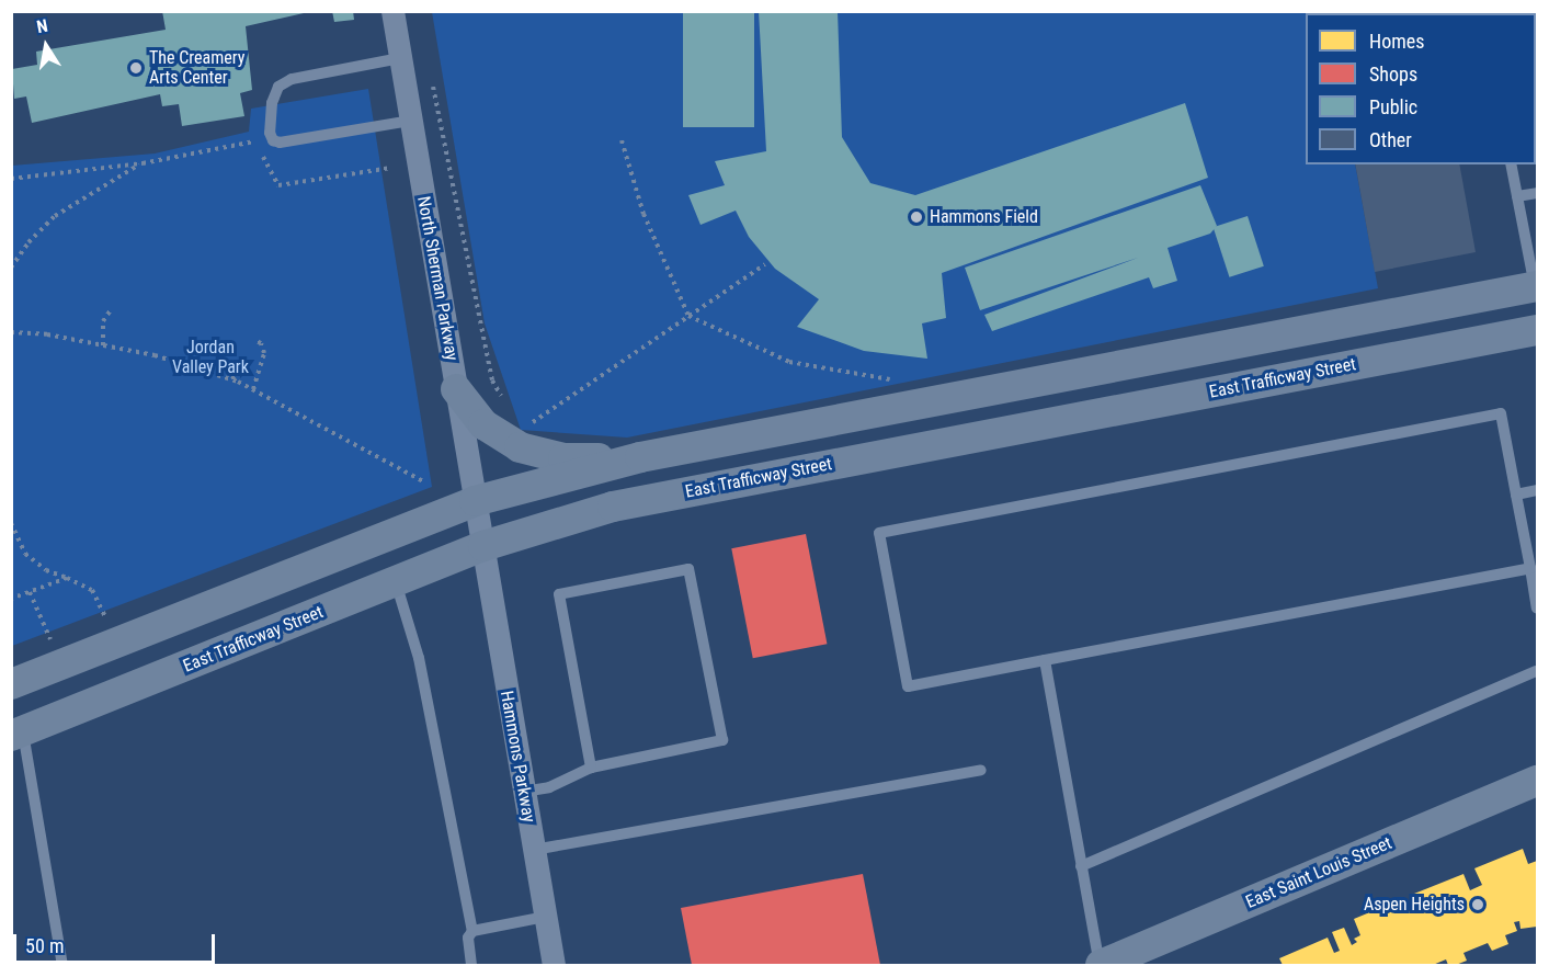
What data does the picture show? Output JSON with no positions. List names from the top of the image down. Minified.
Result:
{"streets":{"main road":["East Trafficway Street","East Saint Louis Street"],"street":["North Sherman Parkway","Hammons Parkway"]},"crossings":[["North Sherman Parkway","East Trafficway Street"],["North Sherman Parkway","Hammons Parkway"],["East Trafficway Street","Hammons Parkway"]],"parks":["Jordan Valley Park"],"places":["The Creamery Arts Center","Hammons Field","Aspen Heights"],"legend":["Homes","Shops","Public","Other"],"scale_bar":"50 m","north":"top"}
